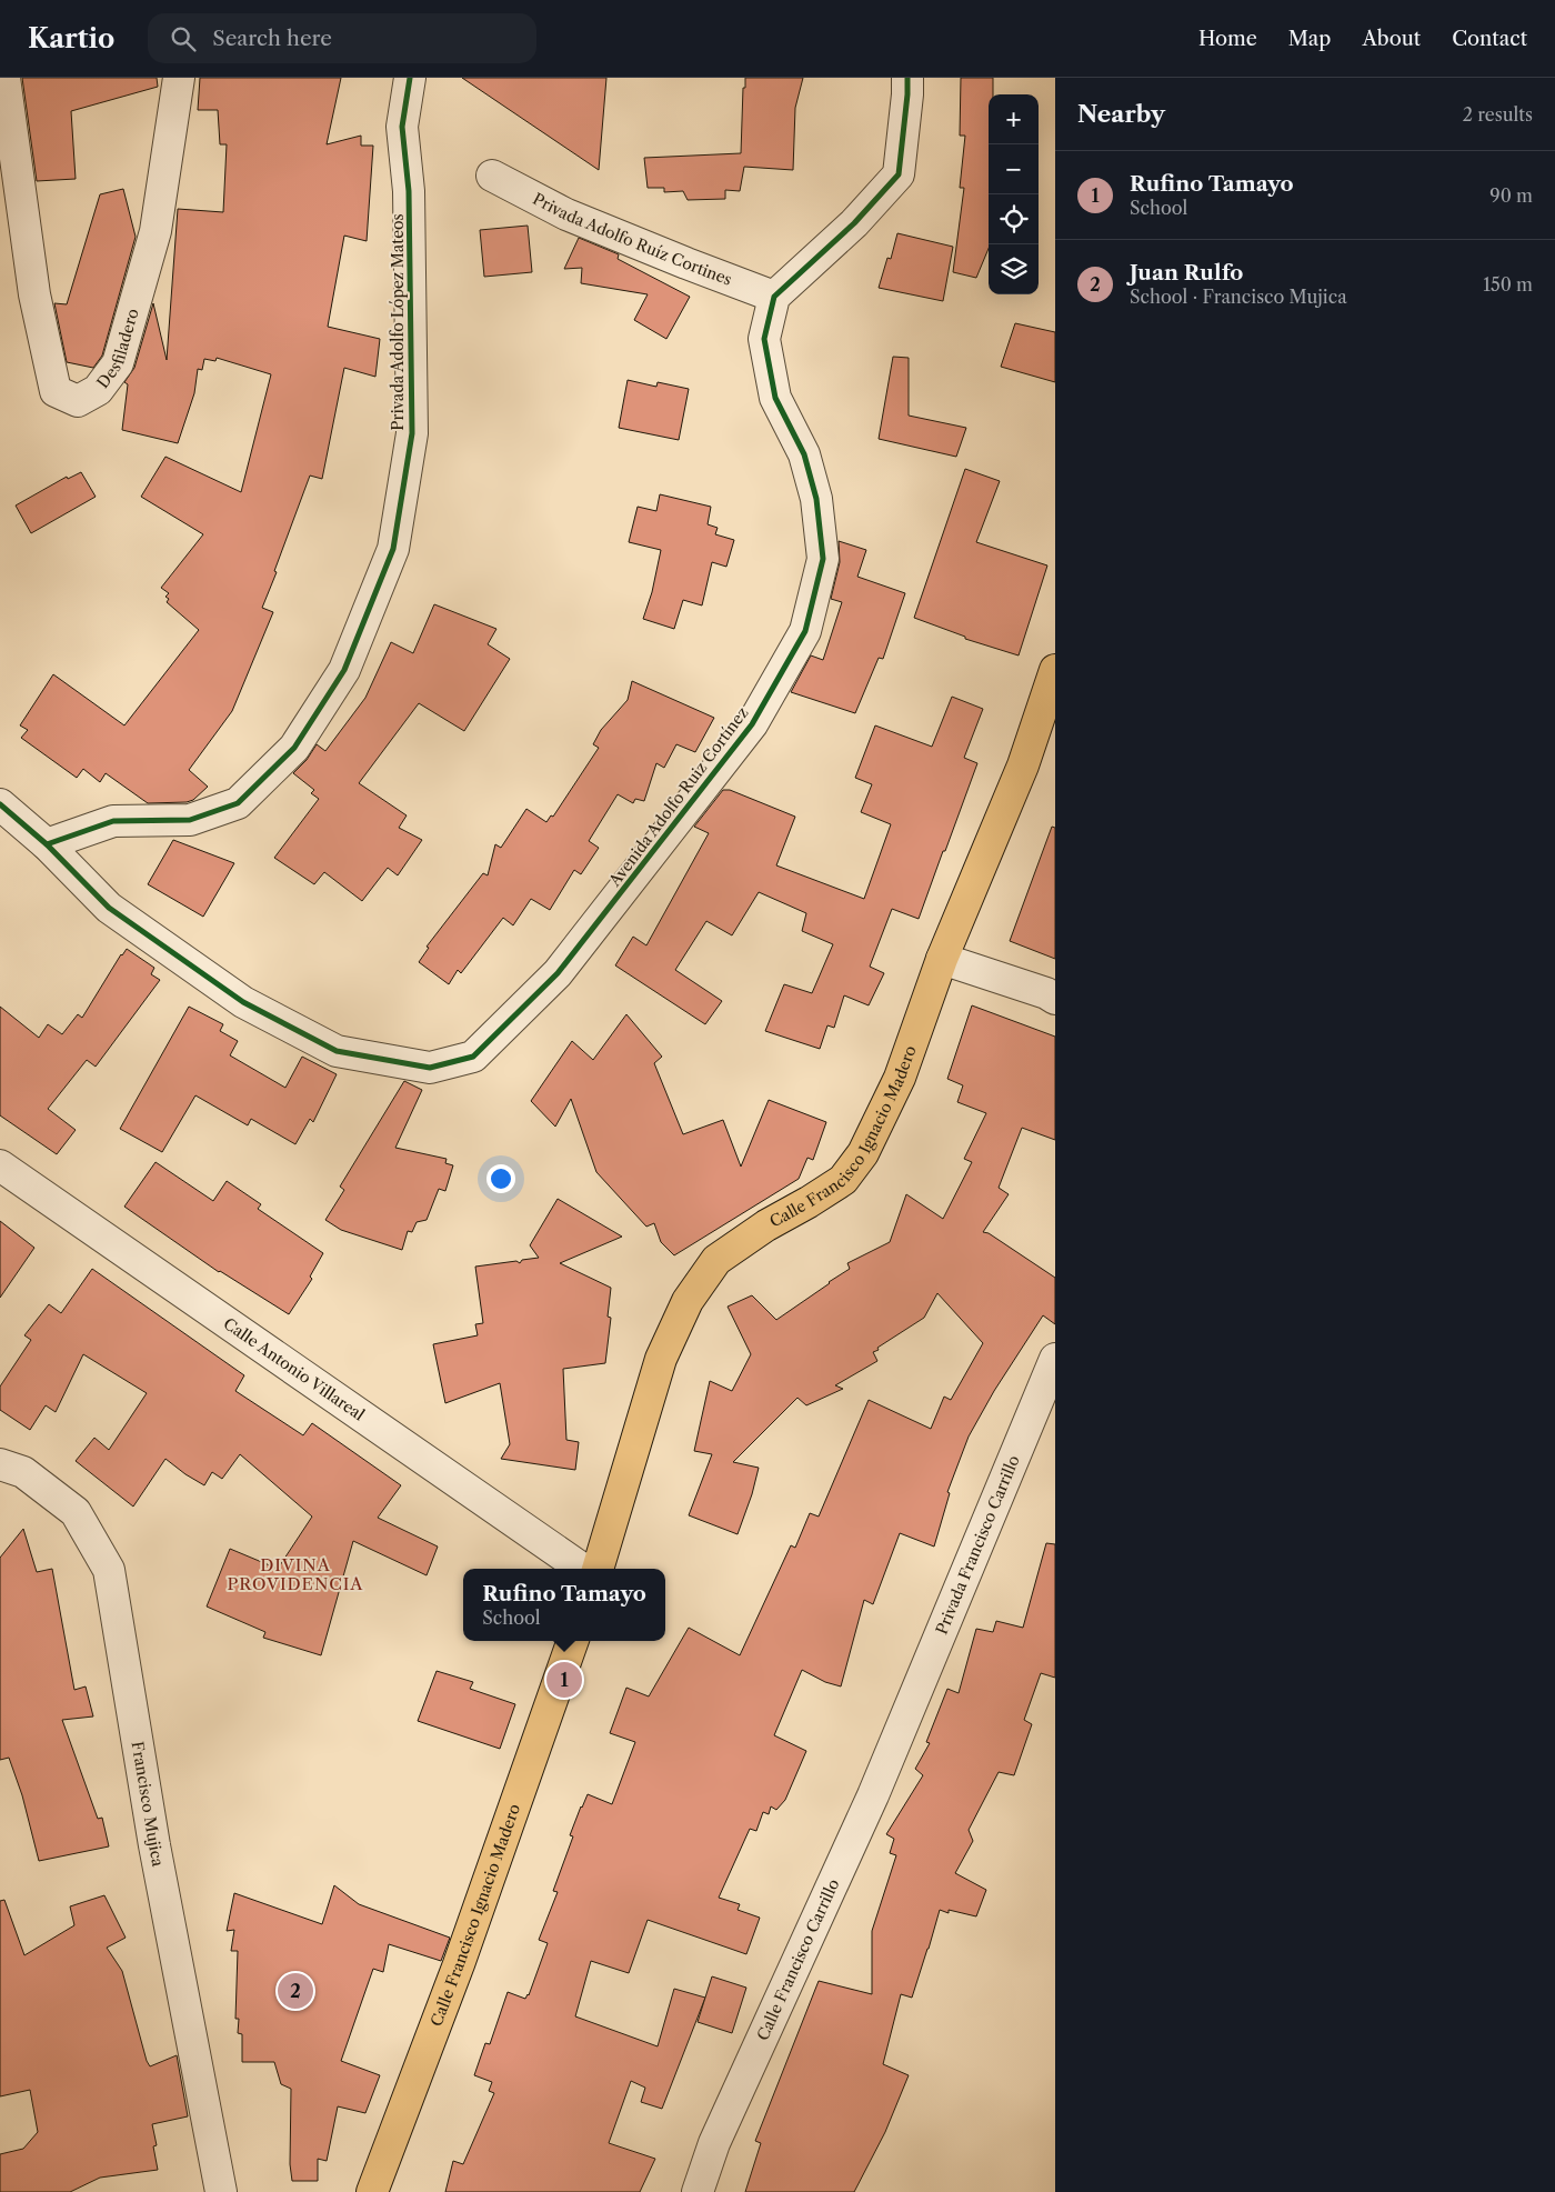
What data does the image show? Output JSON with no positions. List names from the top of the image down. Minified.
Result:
{"streets":{"main road":["Calle Francisco Ignacio Madero"],"street":["Privada Adolfo Ruíz Cortines","Privada Adolfo López Mateos","Desfiladero","Avenida Adolfo Ruiz Cortínez","Calle Antonio Villareal","Privada Francisco Carrillo","Francisco Mujica","Calle Francisco Carrillo"]},"crossings":[["Privada Adolfo Ruíz Cortines","Avenida Adolfo Ruiz Cortínez"],["Privada Adolfo López Mateos","Avenida Adolfo Ruiz Cortínez"],["Privada Francisco Carrillo","Calle Francisco Carrillo"]],"districts":["DIVINA PROVIDENCIA"],"page":{"header":"Kartio","search":"Search here","nav":["Home","Map","About","Contact"],"heading":["Nearby","2 results"],"map_buttons":["+","−"],"list":[{"mark":"1","name":"Rufino Tamayo","note":"School","value":"90 m"},{"mark":"2","name":"Juan Rulfo","note":"School · Francisco Mujica","value":"150 m"}],"popup":["Rufino Tamayo","School"],"pins":["1","2"]}}
